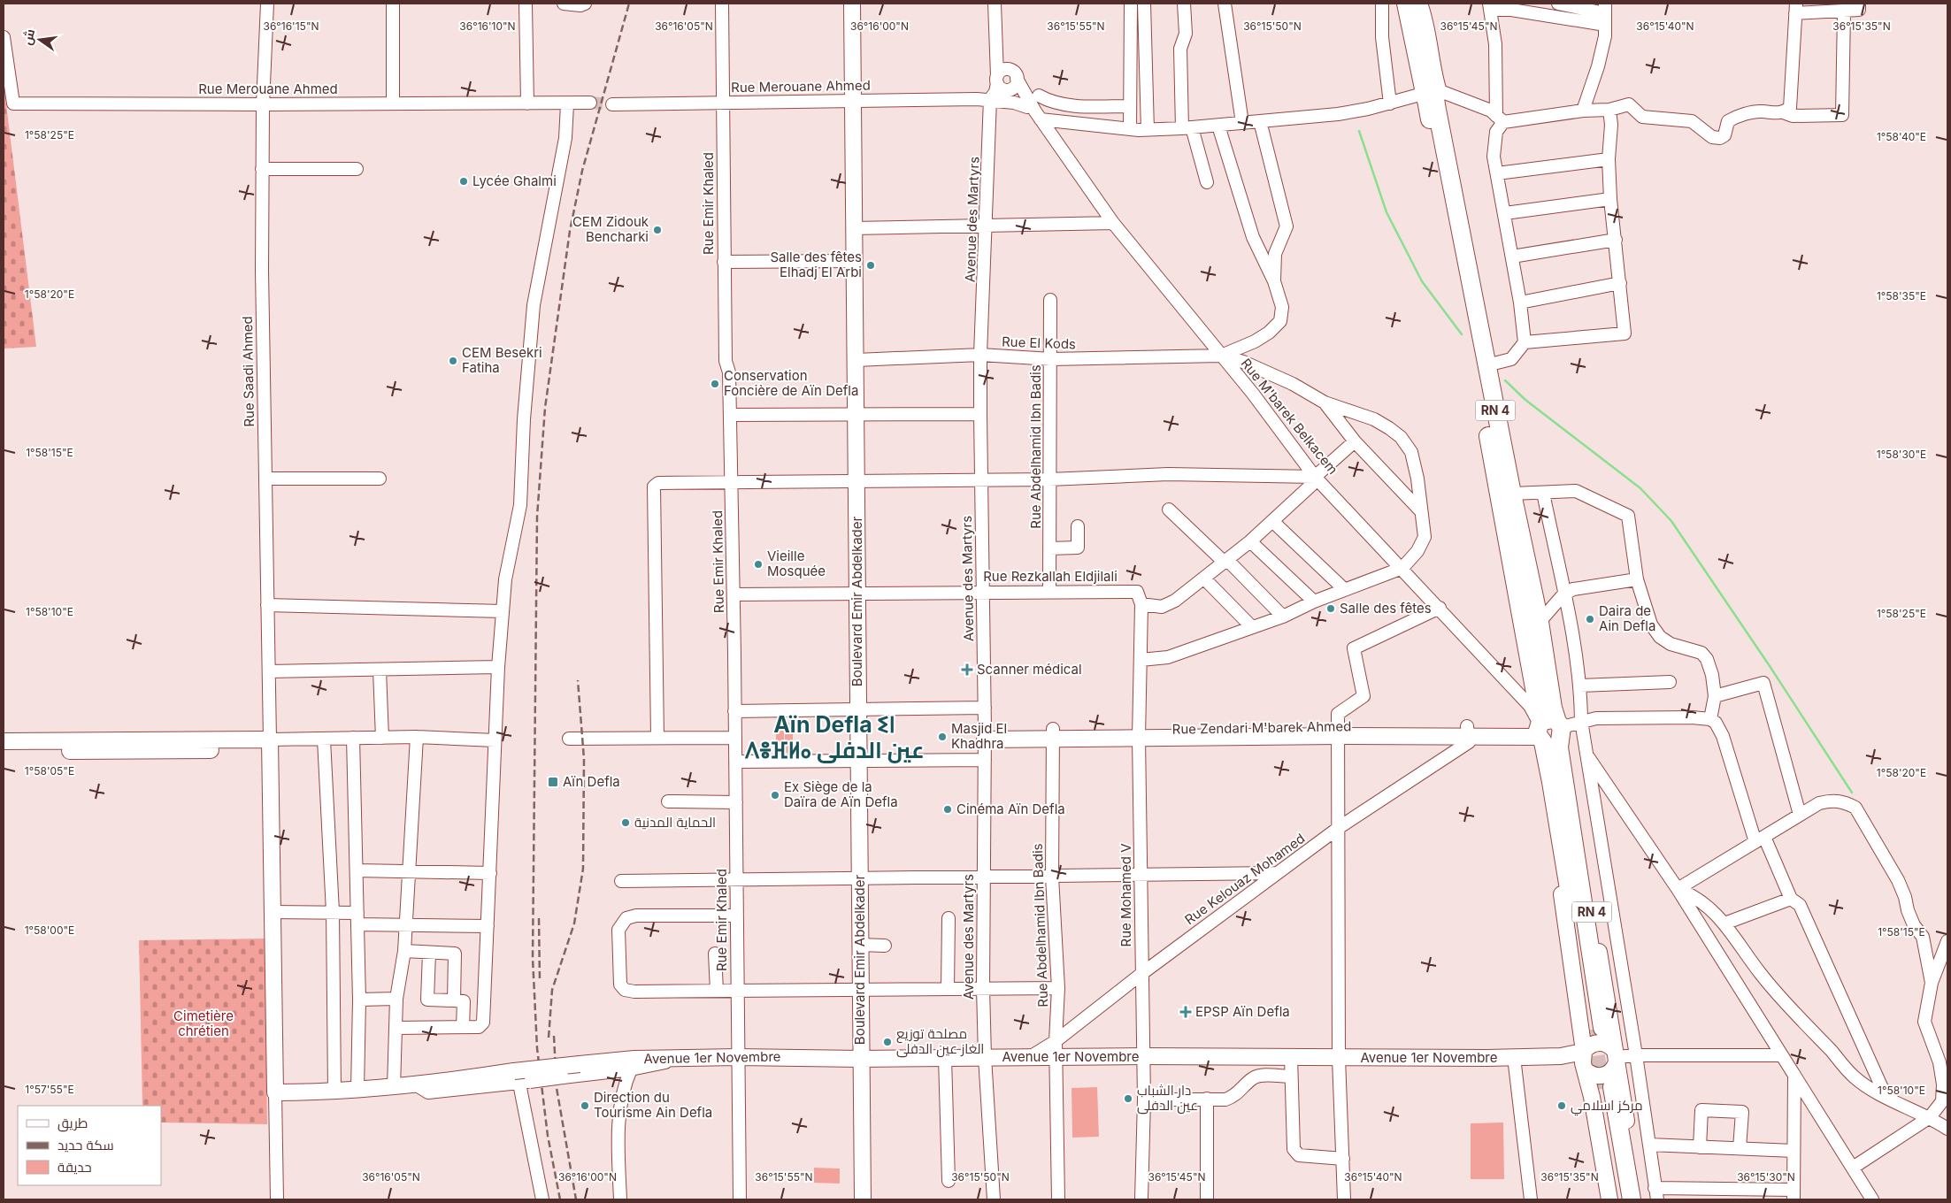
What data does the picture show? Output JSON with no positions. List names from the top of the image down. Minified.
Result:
{"streets":{"highway":["RN 4"],"main road":["Boulevard Emir Abdelkader","Avenue 1er Novembre"],"street":["Rue Merouane Ahmed","Rue Emir Khaled","Avenue des Martyrs","Rue El Kods","Rue Saadi Ahmed","Rue M'barek Belkacem","Rue Abdelhamid Ibn Badis","Rue Rezkallah Eldjilali","Rue Kelouaz Mohamed","Rue Mohamed V"]},"crossings":[["Rue Merouane Ahmed","Rue Emir Khaled"],["Rue Merouane Ahmed","Avenue des Martyrs"],["Rue Merouane Ahmed","Rue Saadi Ahmed"],["Rue Merouane Ahmed","Boulevard Emir Abdelkader"],["Rue Emir Khaled","Rue Rezkallah Eldjilali"],["Rue Emir Khaled","Avenue 1er Novembre"],["Avenue des Martyrs","Rue El Kods"],["Avenue des Martyrs","Rue Rezkallah Eldjilali"],["Avenue des Martyrs","Avenue 1er Novembre"],["Rue El Kods","Rue M'barek Belkacem"],["Rue El Kods","Rue Abdelhamid Ibn Badis"],["Rue El Kods","Boulevard Emir Abdelkader"],["RN 4","Rue M'barek Belkacem"],["RN 4","Avenue 1er Novembre"],["Rue Abdelhamid Ibn Badis","Rue Rezkallah Eldjilali"],["Rue Abdelhamid Ibn Badis","Rue Kelouaz Mohamed"],["Rue Abdelhamid Ibn Badis","Avenue 1er Novembre"],["Rue Rezkallah Eldjilali","Boulevard Emir Abdelkader"],["Rue Rezkallah Eldjilali","Rue Mohamed V"],["Boulevard Emir Abdelkader","Avenue 1er Novembre"],["Rue Kelouaz Mohamed","Rue Mohamed V"],["Rue Kelouaz Mohamed","Avenue 1er Novembre"],["Rue Mohamed V","Avenue 1er Novembre"]],"districts":["Aïn Defla ⵉⵏ ⴷⴻⴼⵍⴰ عين الدفلى"],"parks":["Cimetière chrétien"],"places":{"other":["Lycée Ghalmi","CEM Zidouk Bencharki","Salle des fêtes Elhadj El Arbi","CEM Besekri Fatiha","Conservation Foncière de Aïn Defla","Vieille Mosquée","Salle des fêtes","Daira de Ain Defla","Masjid El Khadhra","Ex Siège de la Daïra de Aïn Defla","Cinéma Aïn Defla","الحماية المدنية","مصلحة توزيع الغاز عين الدفلى","دار الشباب عين الدفلى","Direction du Tourisme Ain Defla","مركز اسلامي"],"health":["Scanner médical","EPSP Aïn Defla"],"transit":["Aïn Defla"]},"legend":["طريق","سكة حديد","حديقة"],"north":"left","coordinates":["36°16'15\"N","36°16'10\"N","36°16'05\"N","36°16'00\"N","36°15'55\"N","36°15'50\"N","36°15'45\"N","36°15'40\"N","36°15'35\"N","1°58'25\"E","1°58'40\"E","1°58'20\"E","1°58'35\"E","1°58'15\"E","1°58'30\"E","1°58'10\"E","1°58'05\"E","1°58'00\"E","1°57'55\"E","36°15'30\"N"]}
